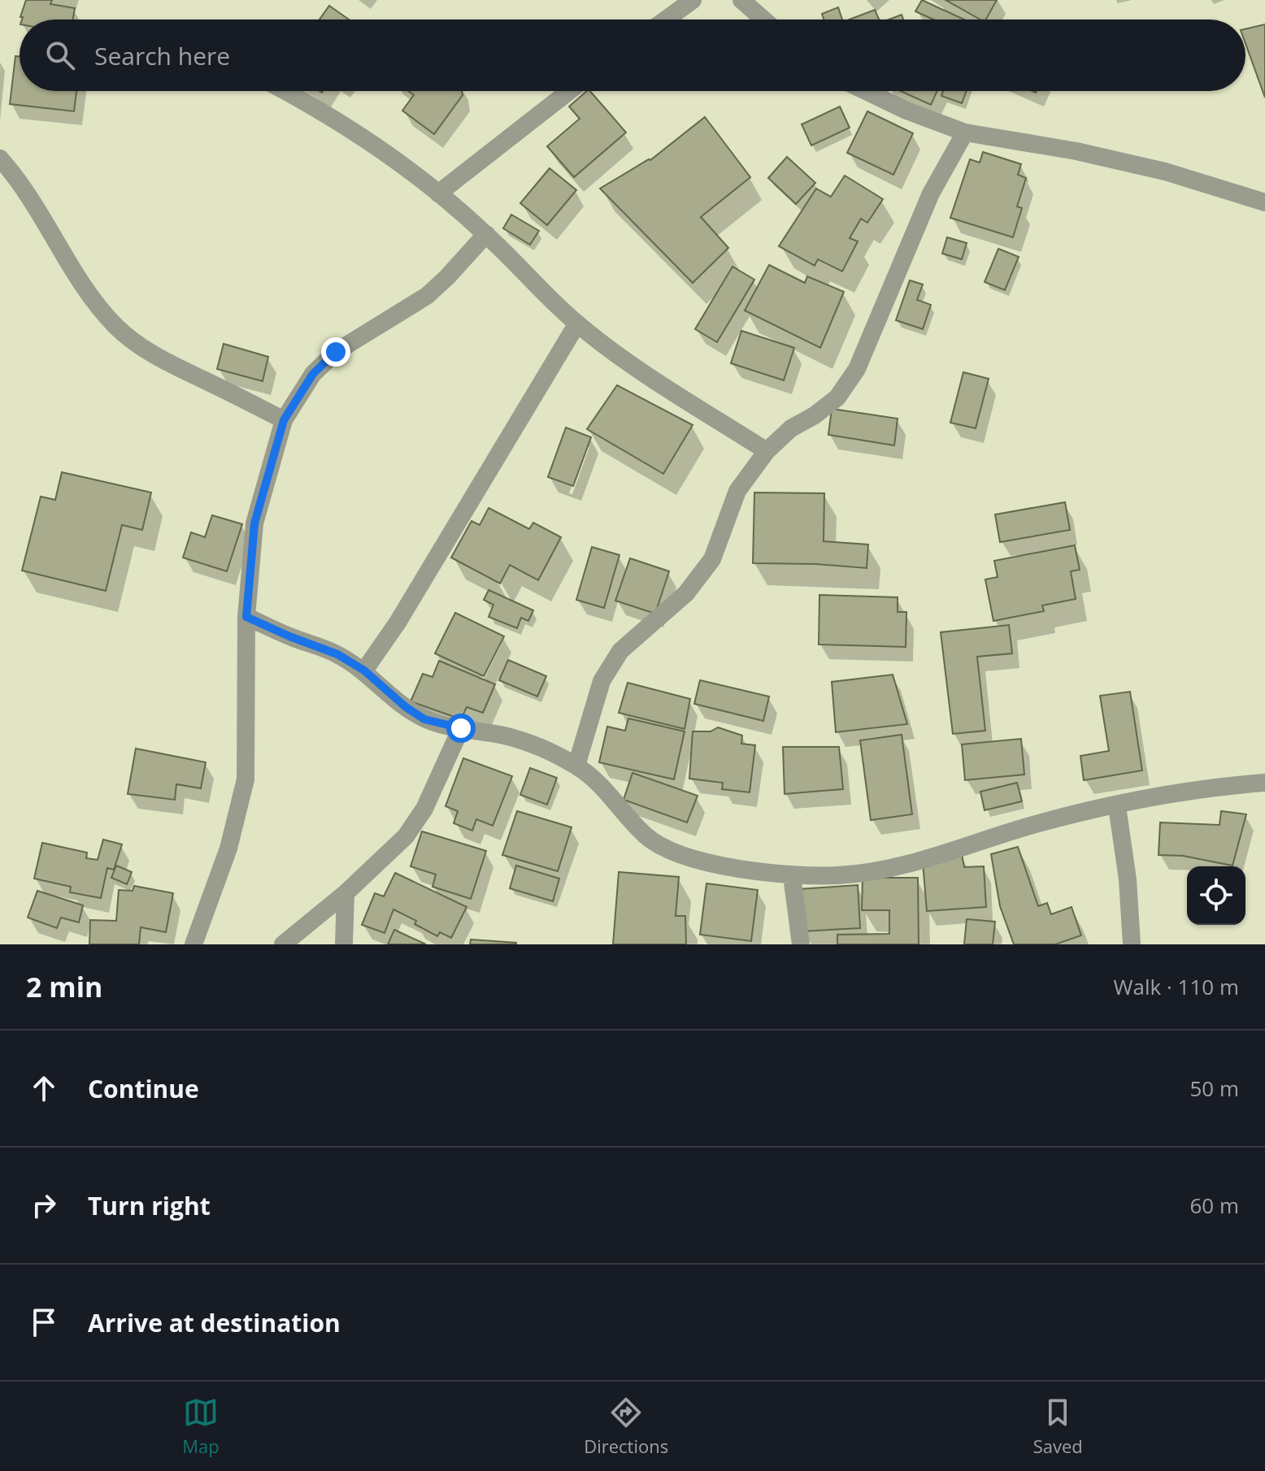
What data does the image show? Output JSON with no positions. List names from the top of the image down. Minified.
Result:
{"page":{"search":"Search here","heading":["2 min","Walk · 110 m"],"list":[["Continue","50 m"],["Turn right","60 m"],"Arrive at destination"],"nav":["Map","Directions","Saved"]}}
